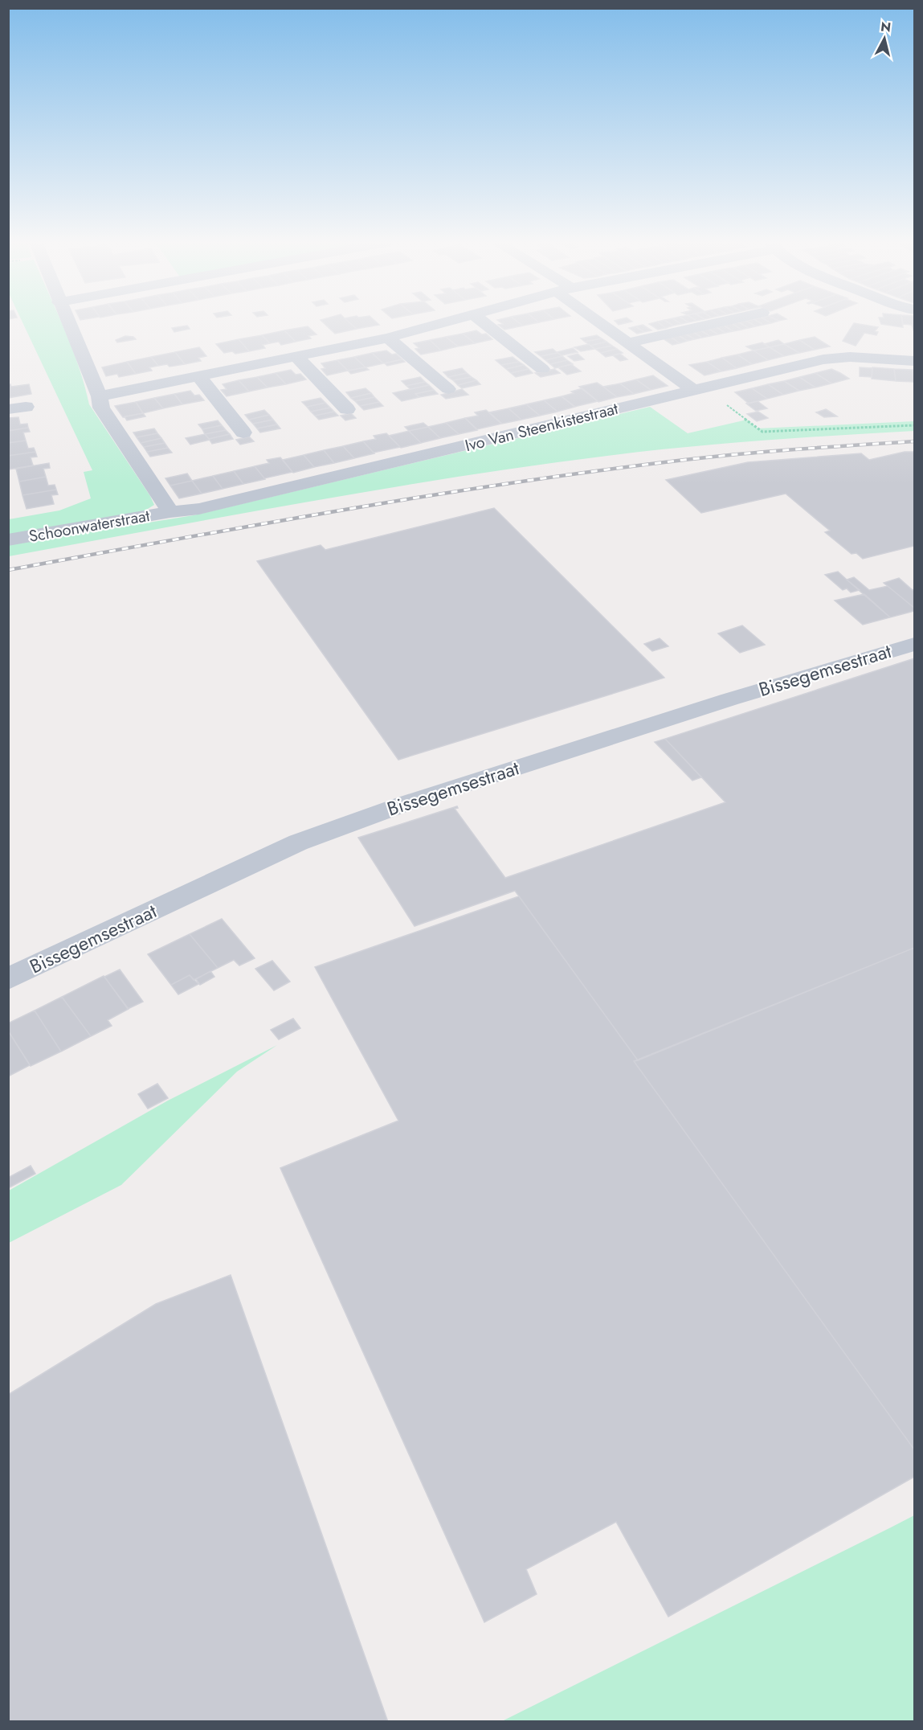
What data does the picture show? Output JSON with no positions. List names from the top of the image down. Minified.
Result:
{"streets":{"street":["Ivo Van Steenkistestraat","Schoonwaterstraat","Bissegemsestraat"]},"crossings":[["Ivo Van Steenkistestraat","Schoonwaterstraat"]],"north":"top"}
